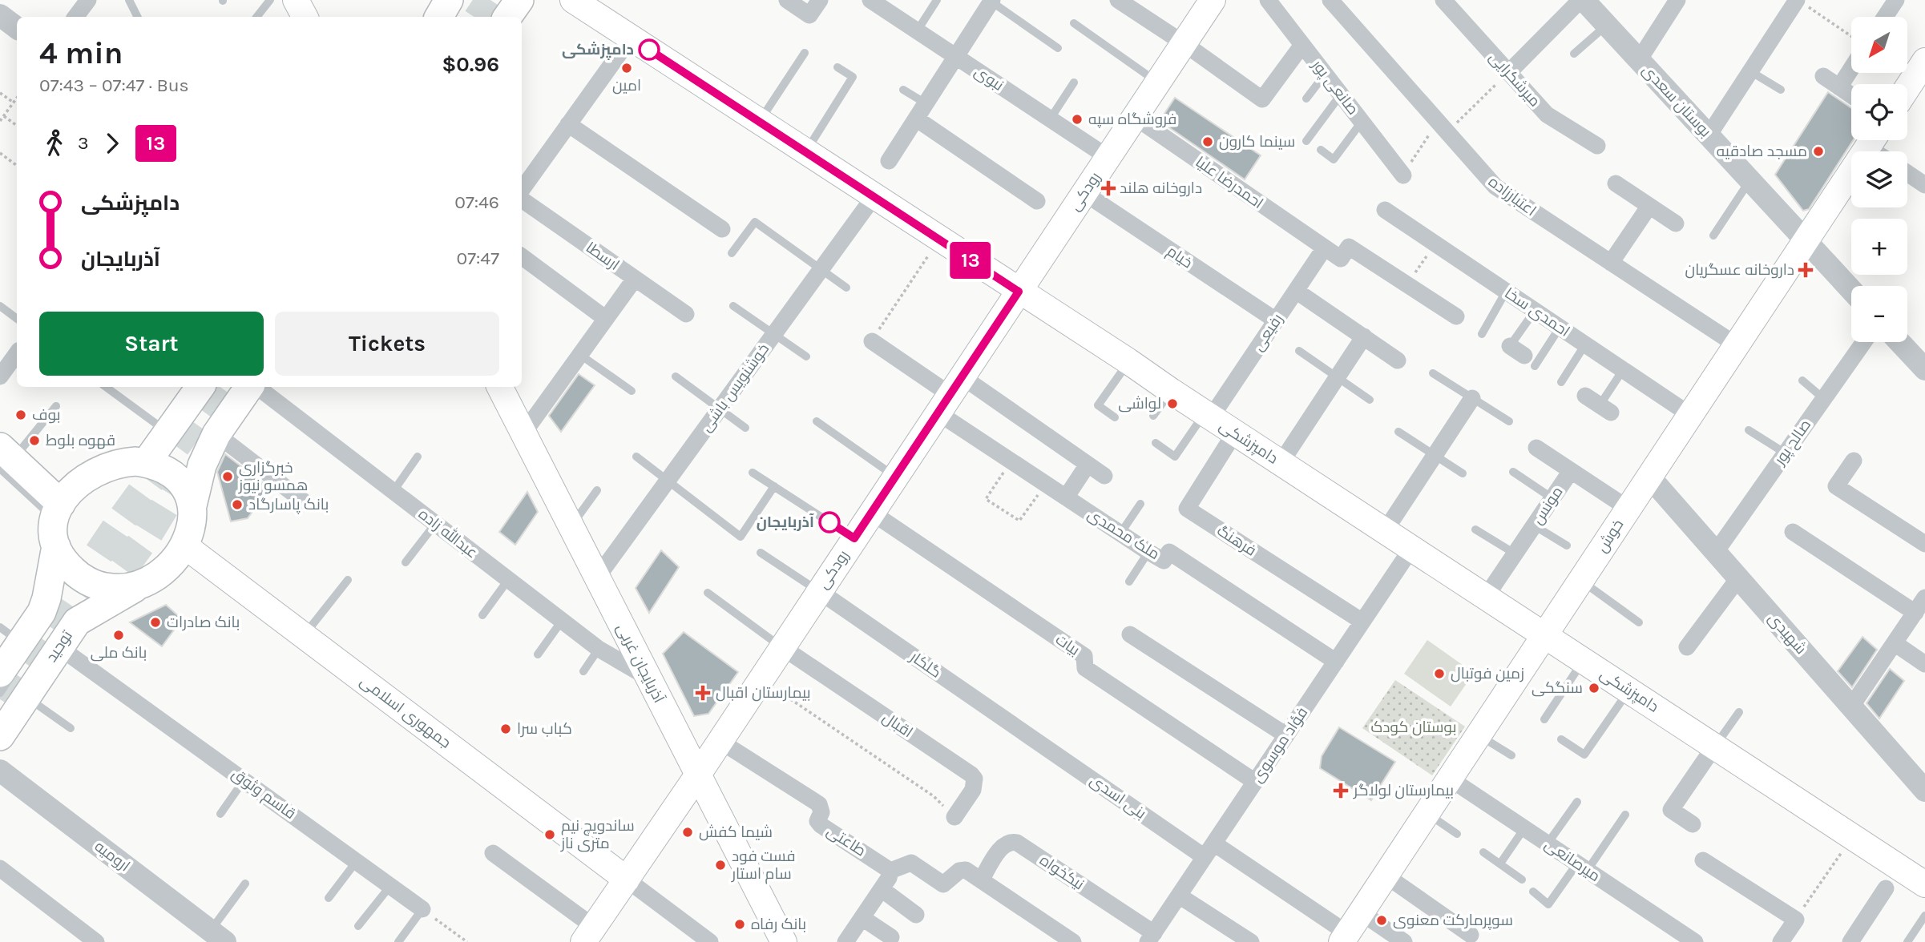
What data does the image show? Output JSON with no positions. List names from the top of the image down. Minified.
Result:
{"streets":{"main road":["رودکی","دامپزشکی","خوش","توحید","آذربایجان غربی","جمهوری اسلامی"],"street":["نبوی","میرشکرایی","صانعی پور","بوستان سعدی","احمدرضا علیا","اعتبارزاده","ارسطا","خیام","احمدی سخا","رفیعی","خوشنویس باشی","صالح پور","مونس","عبدالله زاده","ملک محمدی","فرهنگ","شهیدی","بیات","گلکار","اقبال","فؤاد موسوی","قاسم وثوق","بنی اسدی","طاعتی","ارومیه","میرصانعی","نیکخواه"]},"crossings":[["نبوی","رودکی"],["بوستان سعدی","خوش"],["احمدرضا علیا","رودکی"],["احمدرضا علیا","رفیعی"],["رودکی","خیام"],["رودکی","دامپزشکی"],["رودکی","ملک محمدی"],["رودکی","بیات"],["رودکی","آذربایجان غربی"],["رودکی","گلکار"],["رودکی","جمهوری اسلامی"],["رودکی","اقبال"],["رودکی","طاعتی"],["اعتبارزاده","خوش"],["خیام","رفیعی"],["احمدی سخا","خوش"],["رفیعی","دامپزشکی"],["خوشنویس باشی","دامپزشکی"],["خوشنویس باشی","آذربایجان غربی"],["دامپزشکی","مونس"],["دامپزشکی","خوش"],["دامپزشکی","فرهنگ"],["دامپزشکی","فؤاد موسوی"],["صالح پور","شهیدی"],["مونس","خوش"],["عبدالله زاده","آذربایجان غربی"],["ملک محمدی","فؤاد موسوی"],["خوش","شهیدی"],["خوش","بنی اسدی"],["خوش","میرصانعی"],["فرهنگ","فؤاد موسوی"],["بیات","فؤاد موسوی"],["توحید","جمهوری اسلامی"],["توحید","قاسم وثوق"],["گلکار","بنی اسدی"],["فؤاد موسوی","بنی اسدی"],["فؤاد موسوی","نیکخواه"]],"parks":["بوستان کودک"],"places":{"other":["دامپزشکی","امین","فروشگاه سپه","سینما کارون","مسجد صادقیه","لواشی","بوف","قهوه بلوط","خبرگزاری همسو نیوز","بانک پاسارگاد","آذربایجان","بانک صادرات","بانک ملی","زمین فوتبال","سنگکی","کباب سرا","شیما کفش","ساندویچ نیم متری ناز","فست فود سام استار","سوپرمارکت معنوی","بانک رفاه"],"health":["داروخانه هلند","داروخانه عسگریان","بیمارستان اقبال","بیمارستان لولاگر"]},"lines":["bus line 13"],"north":"bottom left","page":{"on_map":"13","map_buttons":["+","−"],"heading":["4 min","07:43 – 07:47 · Bus","$0.96"],"legs":["3","13"],"list":[{"name":"دامپزشکی","value":"07:46"},{"name":"آذربایجان","value":"07:47"}],"buttons":["Start","Tickets"]}}
